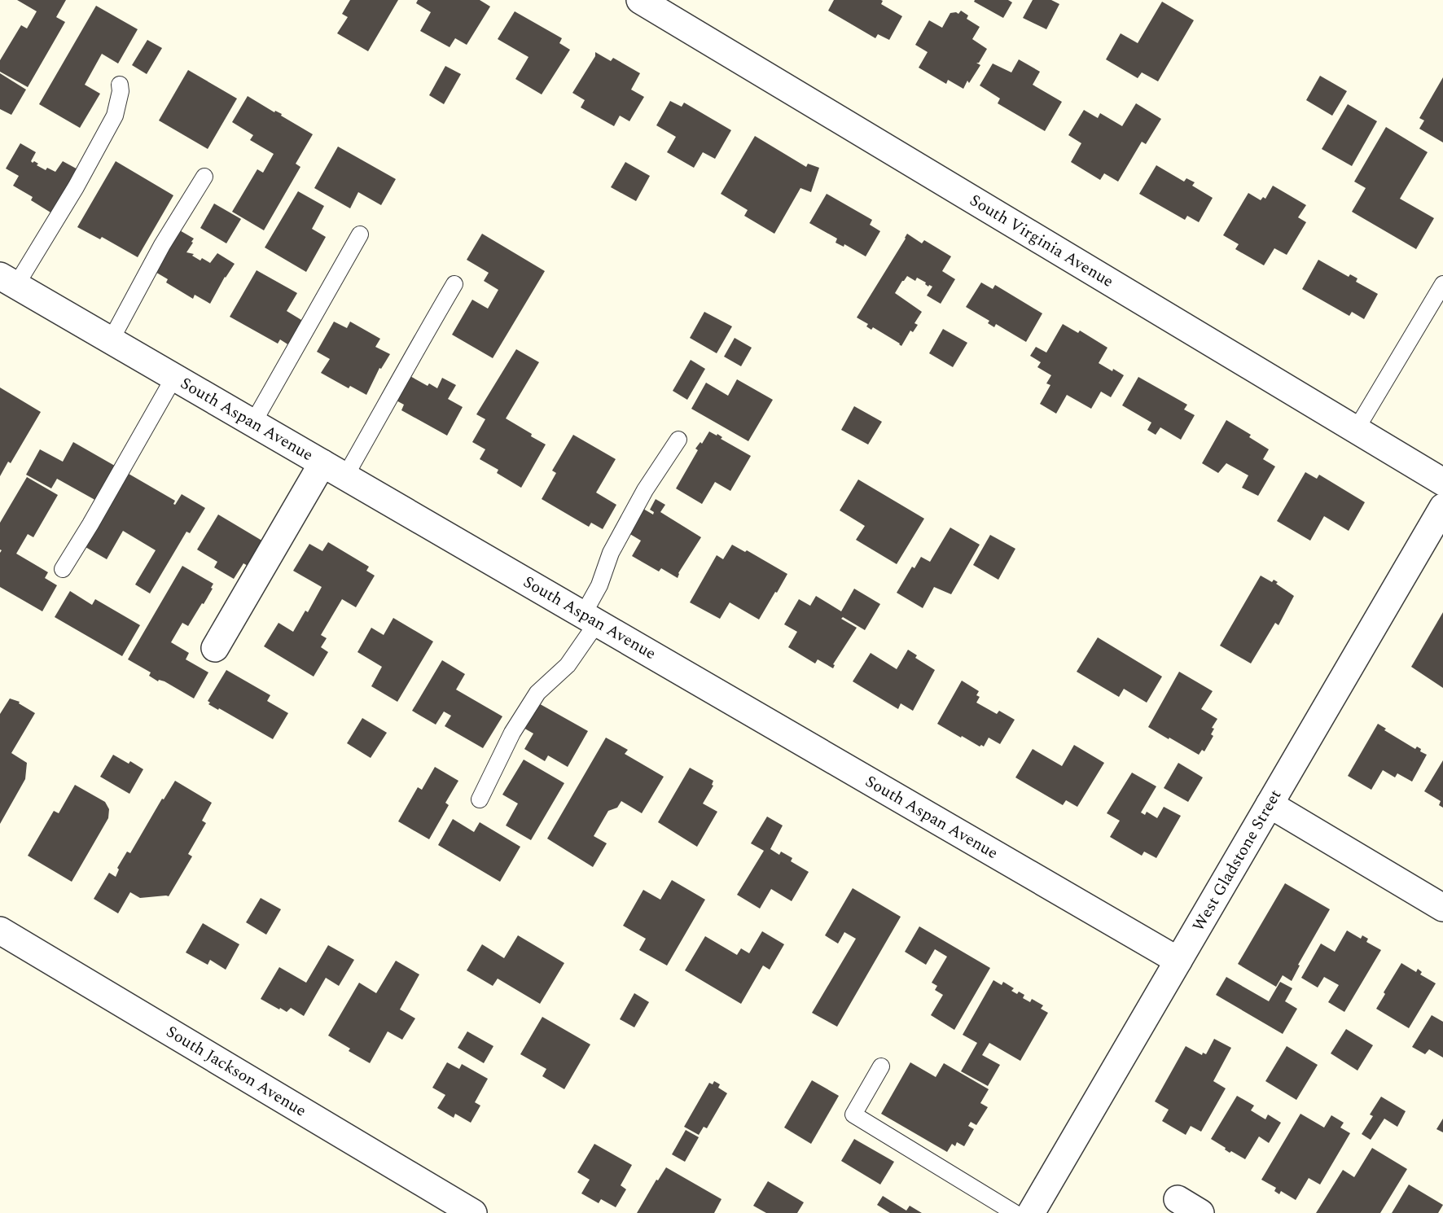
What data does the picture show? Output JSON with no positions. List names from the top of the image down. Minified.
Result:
{"streets":{"street":["South Virginia Avenue","South Aspan Avenue","West Gladstone Street","South Jackson Avenue"]},"crossings":[["South Aspan Avenue","West Gladstone Street"]]}
